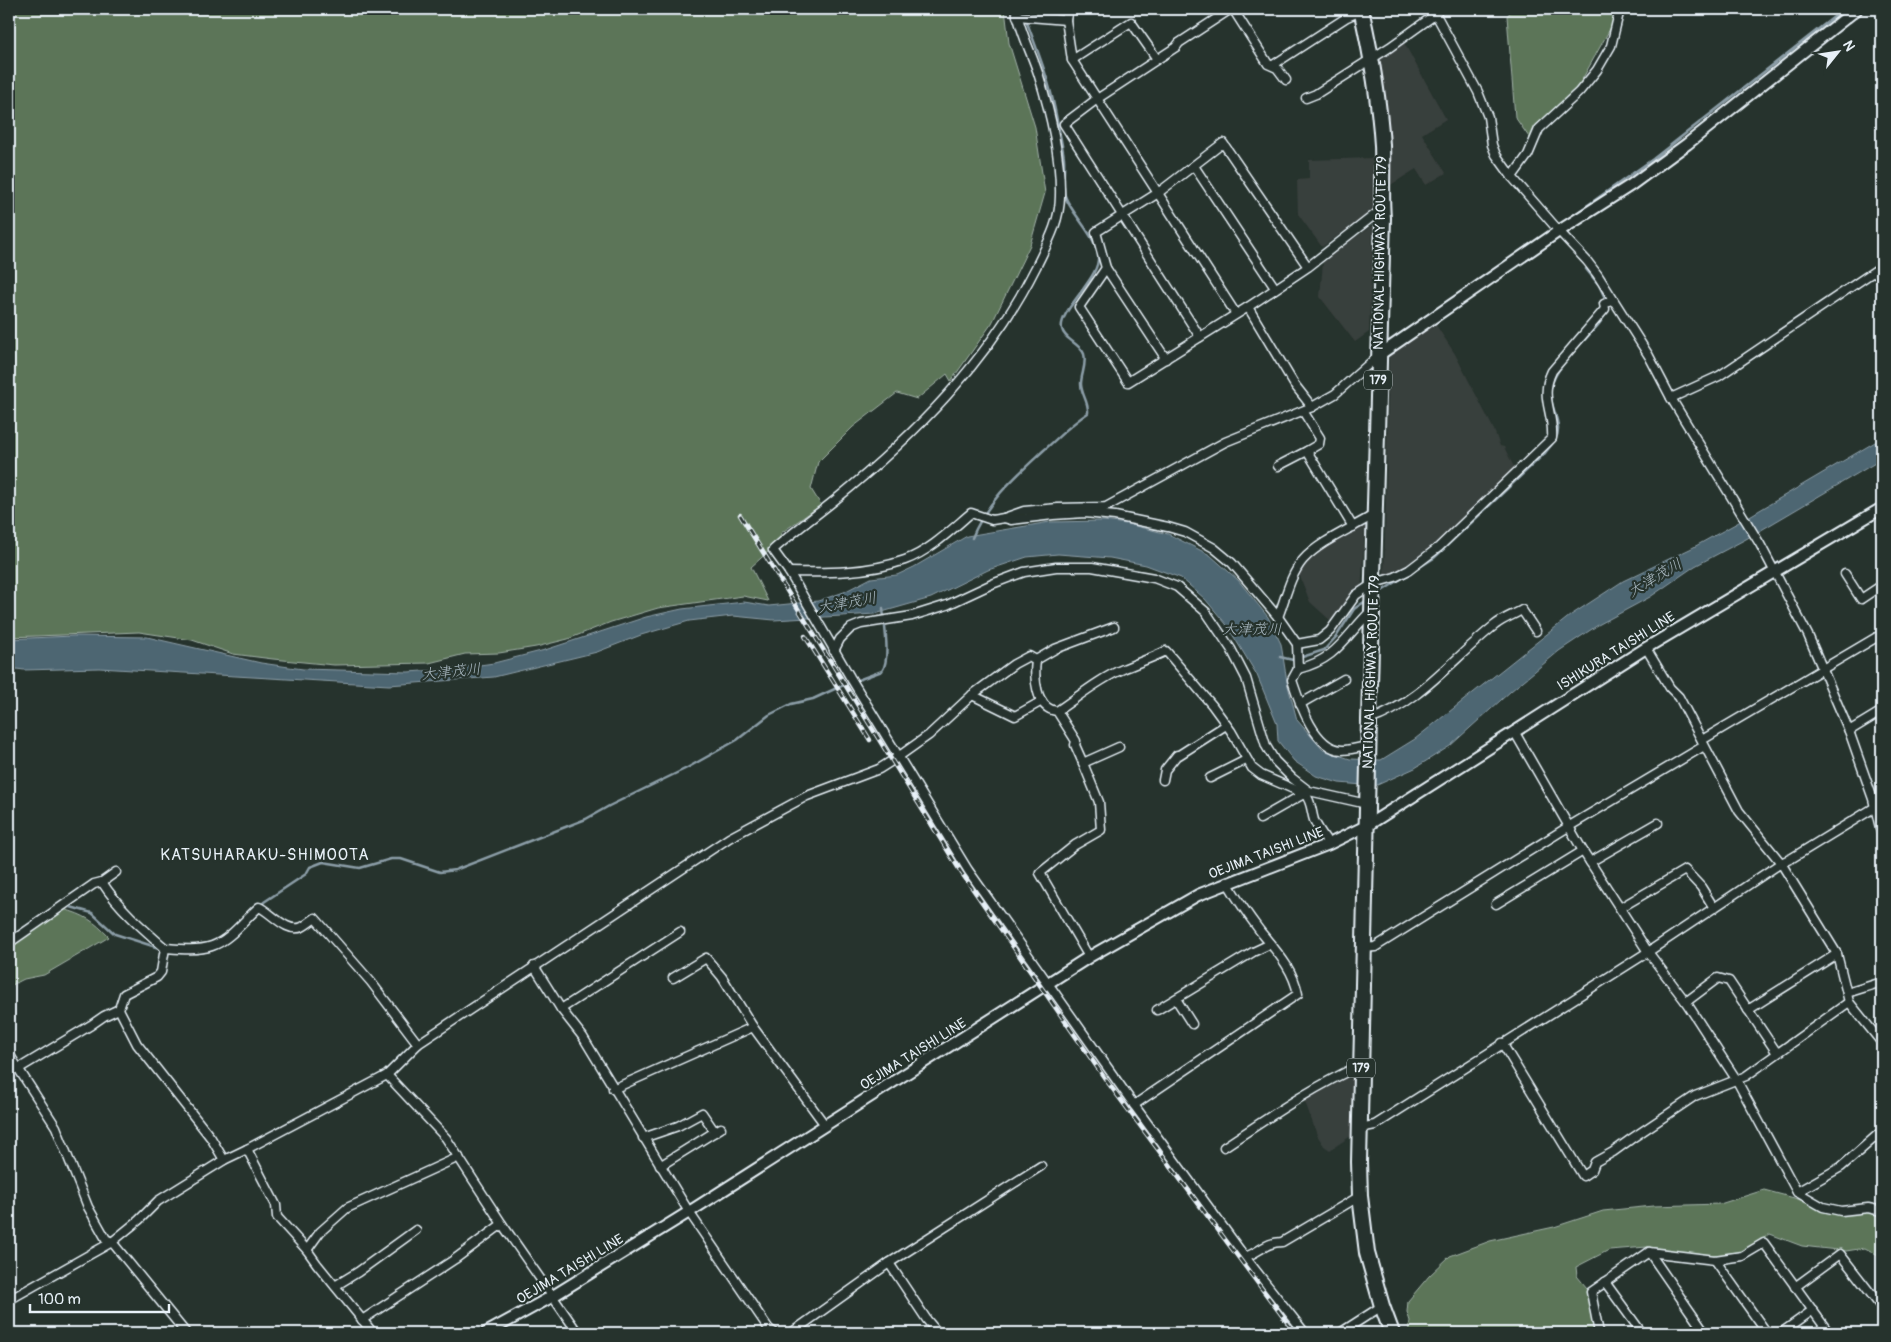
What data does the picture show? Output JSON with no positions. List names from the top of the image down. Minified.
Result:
{"streets":{"highway":["NATIONAL HIGHWAY ROUTE 179","179"],"main road":["ISHIKURA TAISHI LINE","OEJIMA TAISHI LINE"]},"crossings":[["NATIONAL HIGHWAY ROUTE 179","ISHIKURA TAISHI LINE"],["NATIONAL HIGHWAY ROUTE 179","OEJIMA TAISHI LINE"],["ISHIKURA TAISHI LINE","OEJIMA TAISHI LINE"]],"districts":["KATSUHARAKU-SHIMOOTA"],"water":["大津茂川"],"scale_bar":"100 m","north":"top right"}
